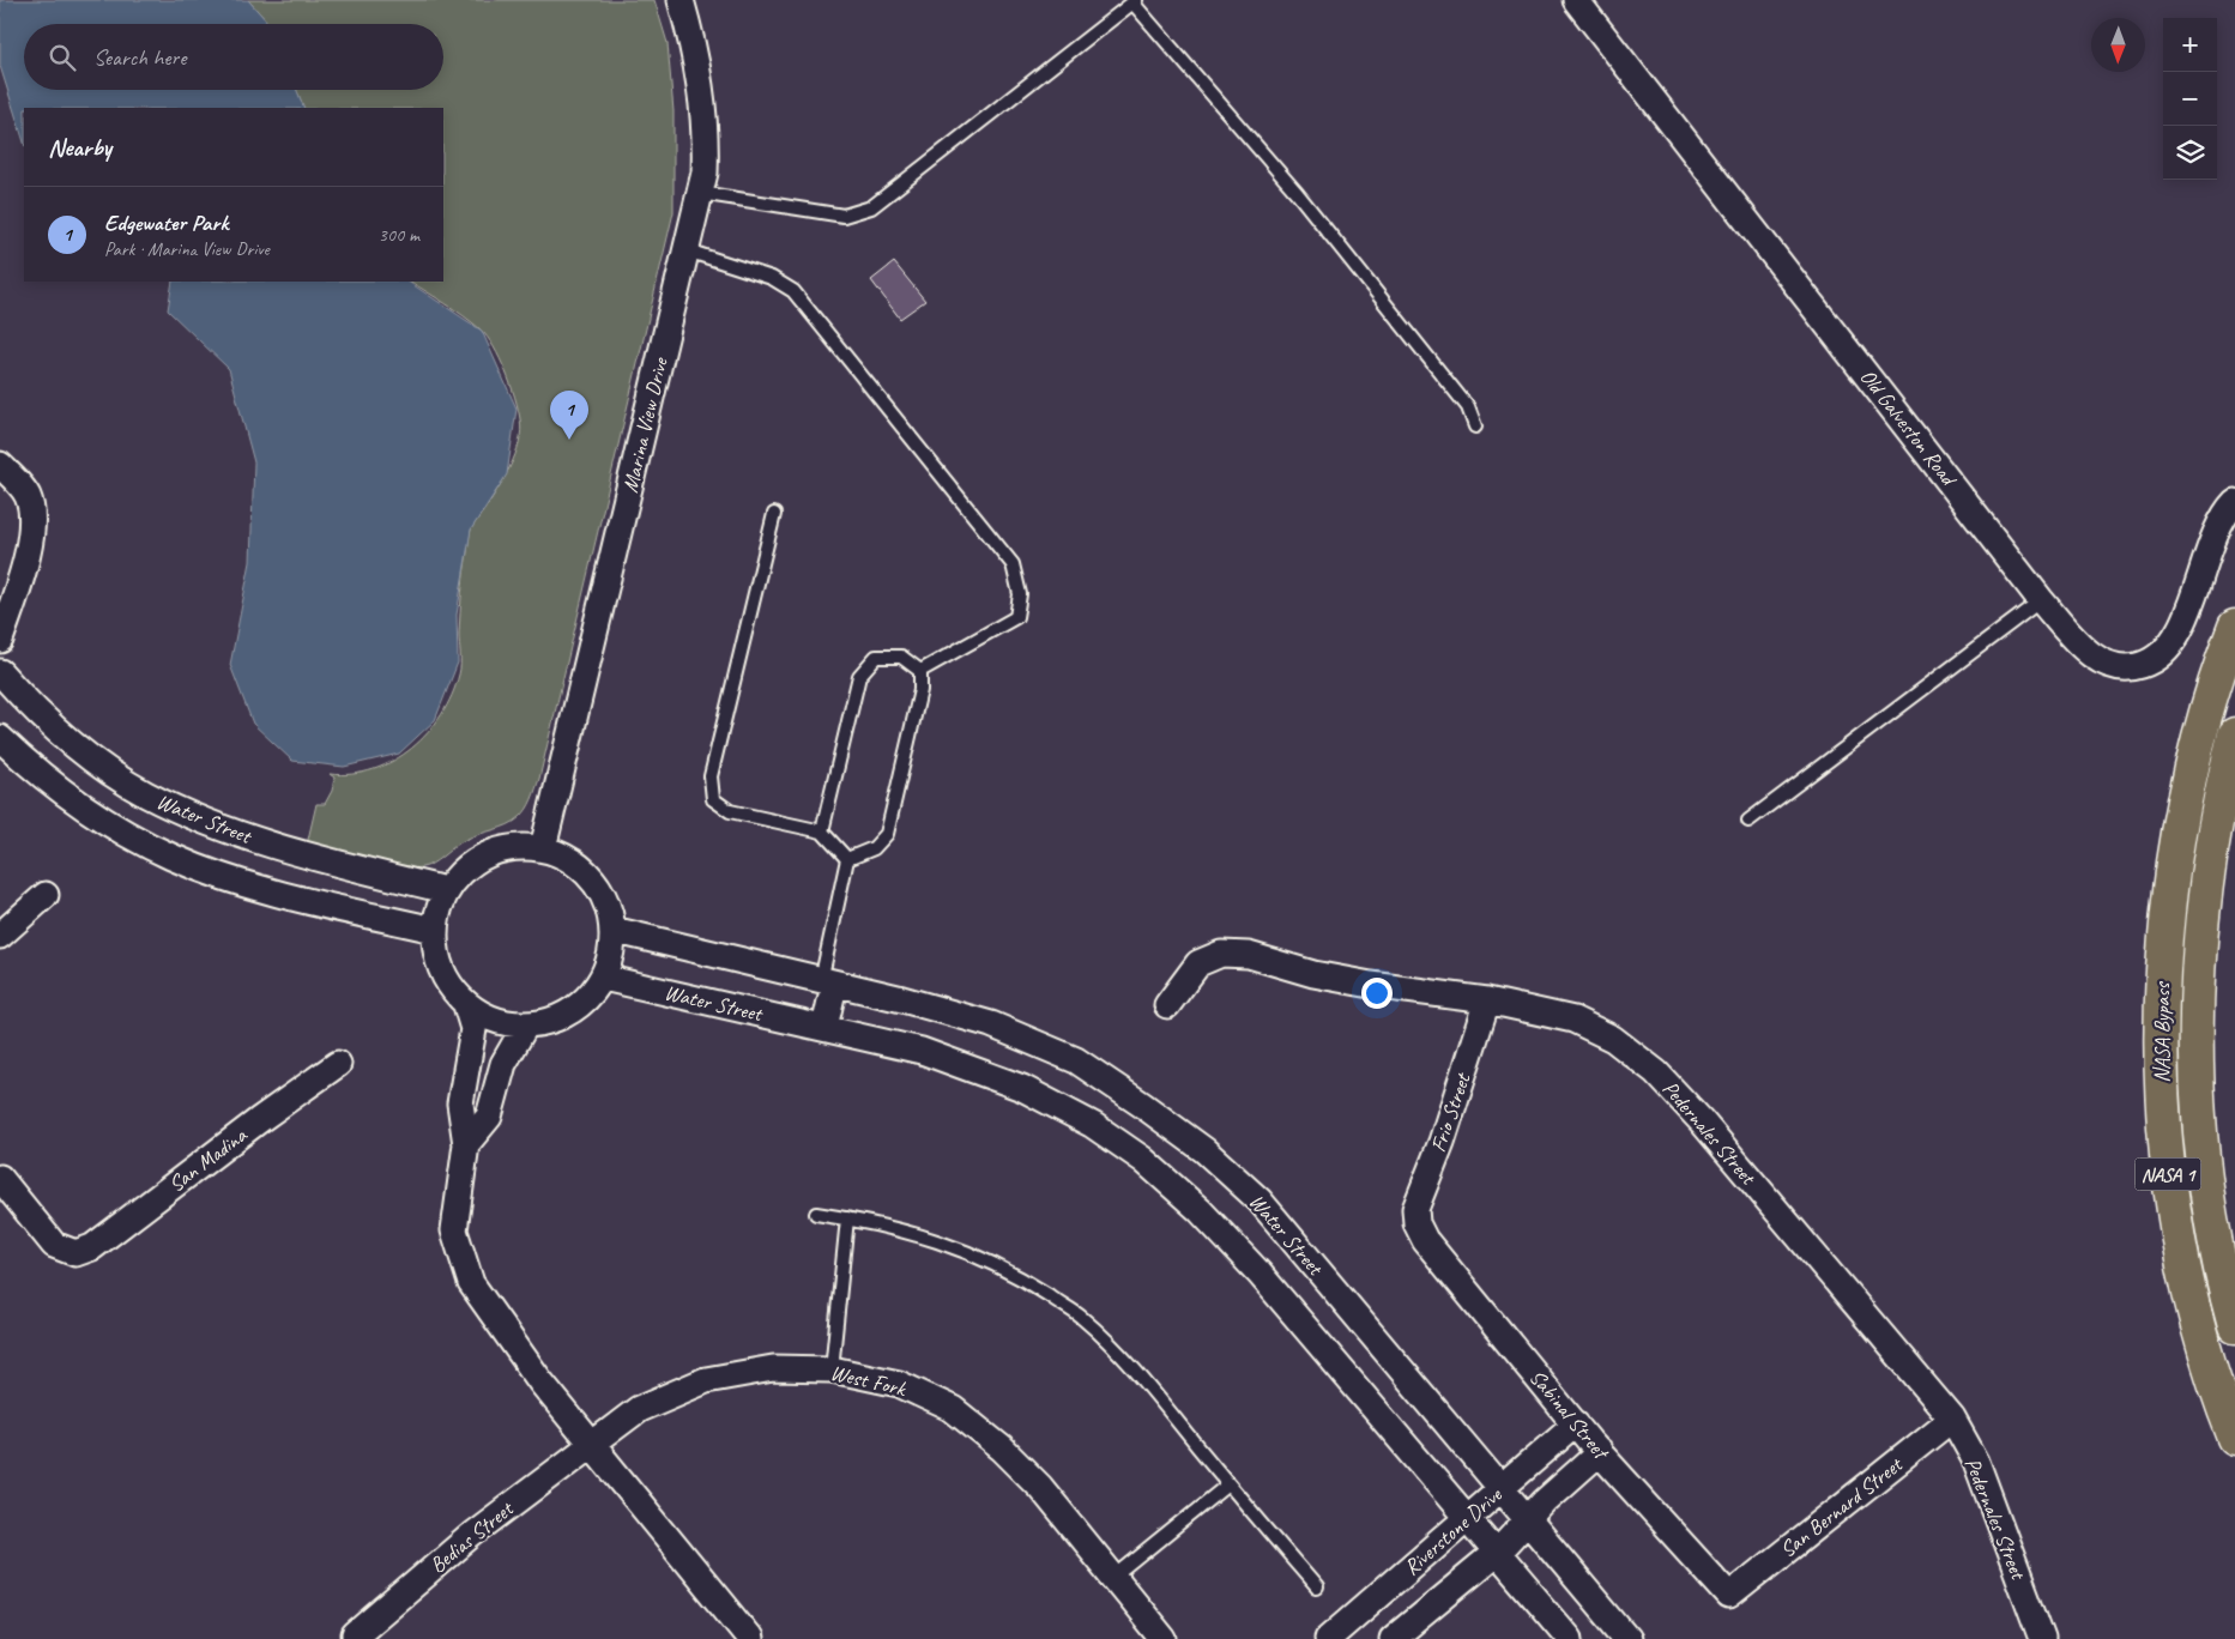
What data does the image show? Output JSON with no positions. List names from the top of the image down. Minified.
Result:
{"streets":{"highway":["NASA Bypass","NASA 1"],"street":["Marina View Drive","Old Galveston Road","Water Street","Frio Street","Pedernales Street","San Madina","West Fork","Sabinal Street","San Bernard Street","Riverstone Drive","Bedias Street"]},"crossings":[["Marina View Drive","Water Street"],["Water Street","Riverstone Drive"],["Frio Street","Pedernales Street"],["Frio Street","Sabinal Street"],["Pedernales Street","San Bernard Street"],["West Fork","Bedias Street"],["Sabinal Street","San Bernard Street"],["Sabinal Street","Riverstone Drive"]],"north":"bottom","page":{"map_buttons":["+","−"],"search":"Search here","heading":"Nearby","list":[{"mark":"1","name":"Edgewater Park","note":"Park · Marina View Drive","value":"300 m"}],"pins":"1"}}
